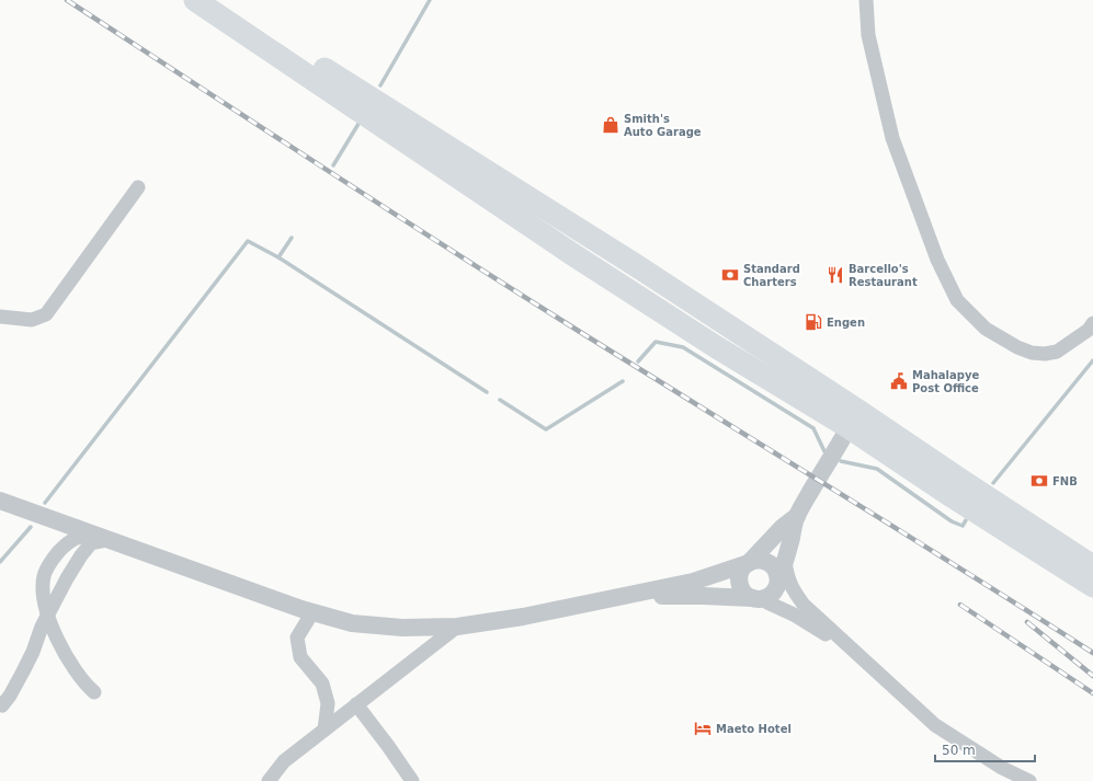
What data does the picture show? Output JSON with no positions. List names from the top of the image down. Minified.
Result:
{"places":{"shop":["Smith's Auto Garage"],"bank":["Standard Charters","FNB"],"restaurant":["Barcello's Restaurant"],"fuel station":["Engen"],"public building":["Mahalapye Post Office"],"hotel":["Maeto Hotel"]},"scale_bar":"50 m"}
